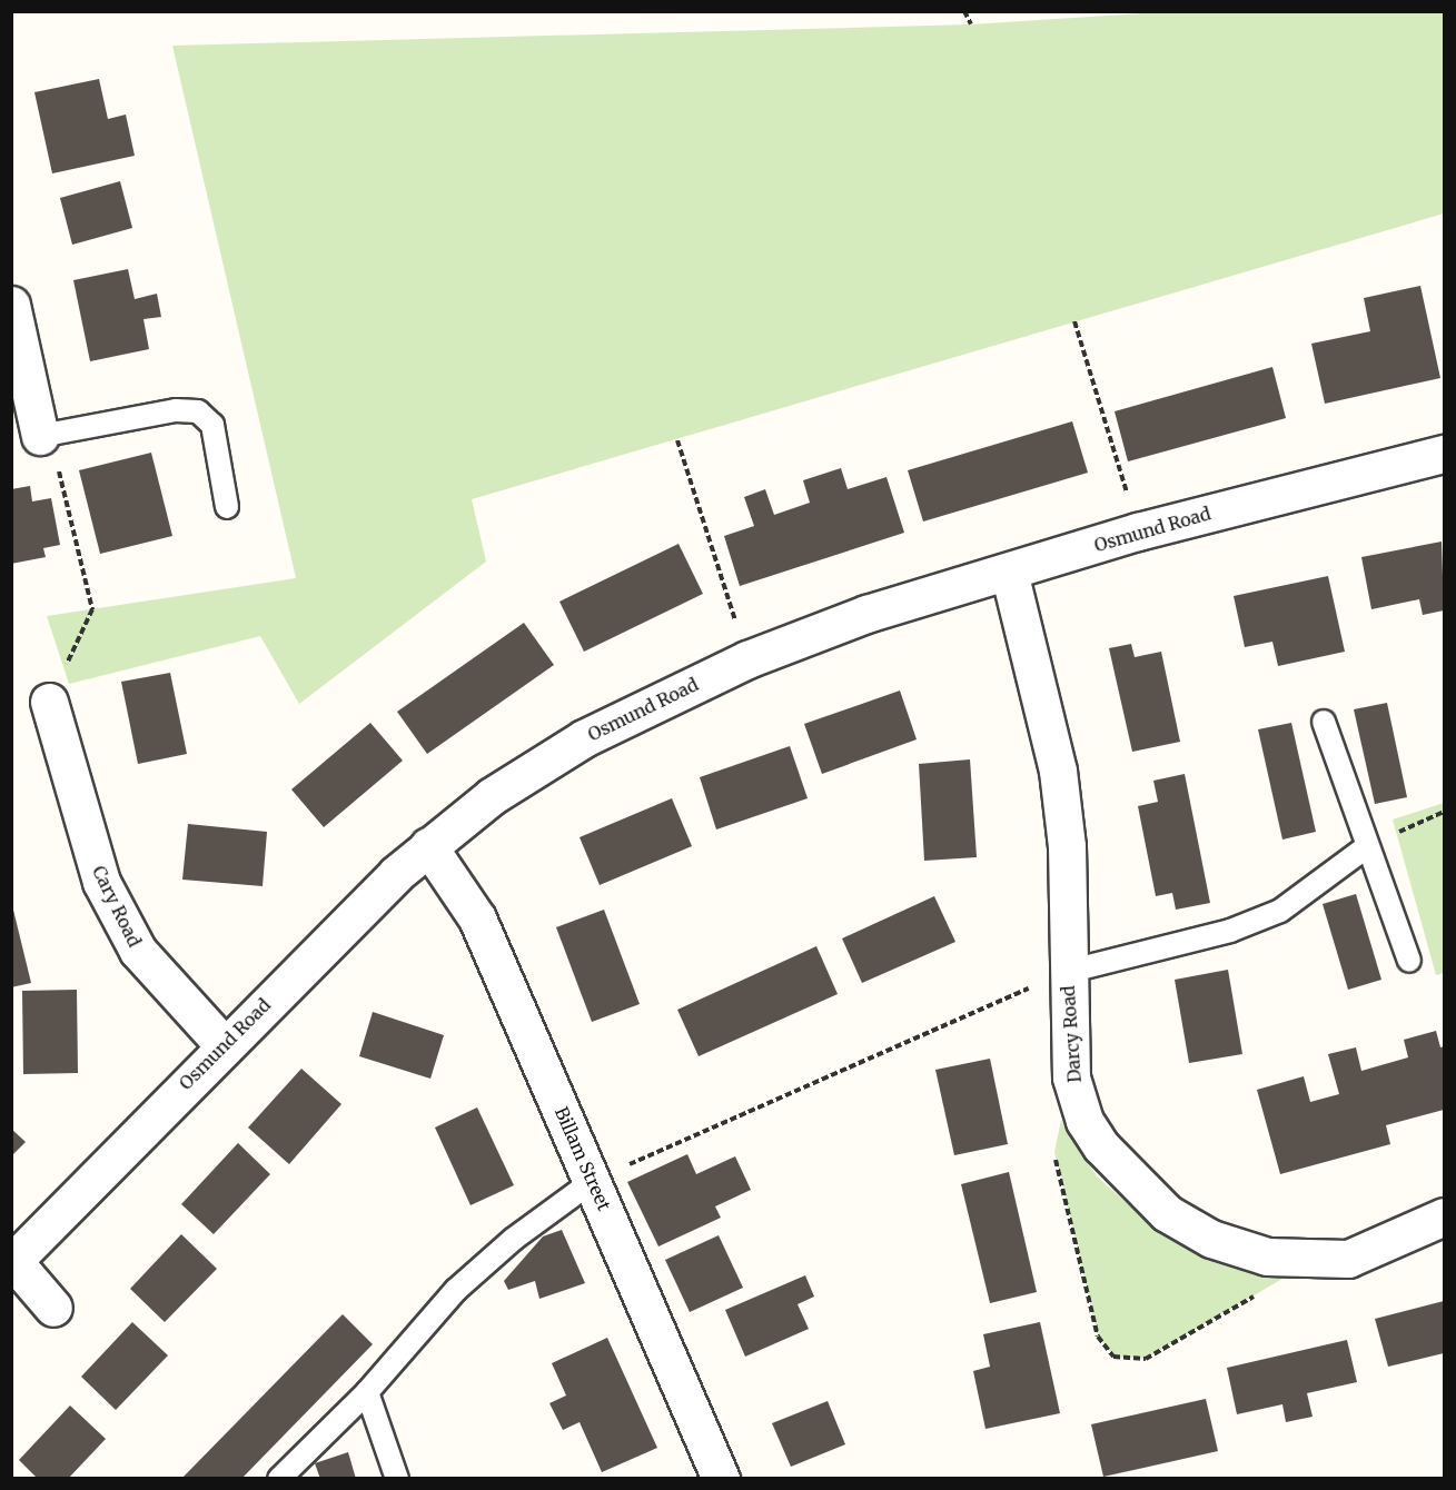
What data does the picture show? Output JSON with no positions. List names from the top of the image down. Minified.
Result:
{"streets":{"street":["Osmund Road","Cary Road","Darcy Road","Billam Street"]},"crossings":[["Osmund Road","Cary Road"],["Osmund Road","Darcy Road"],["Osmund Road","Billam Street"]]}
